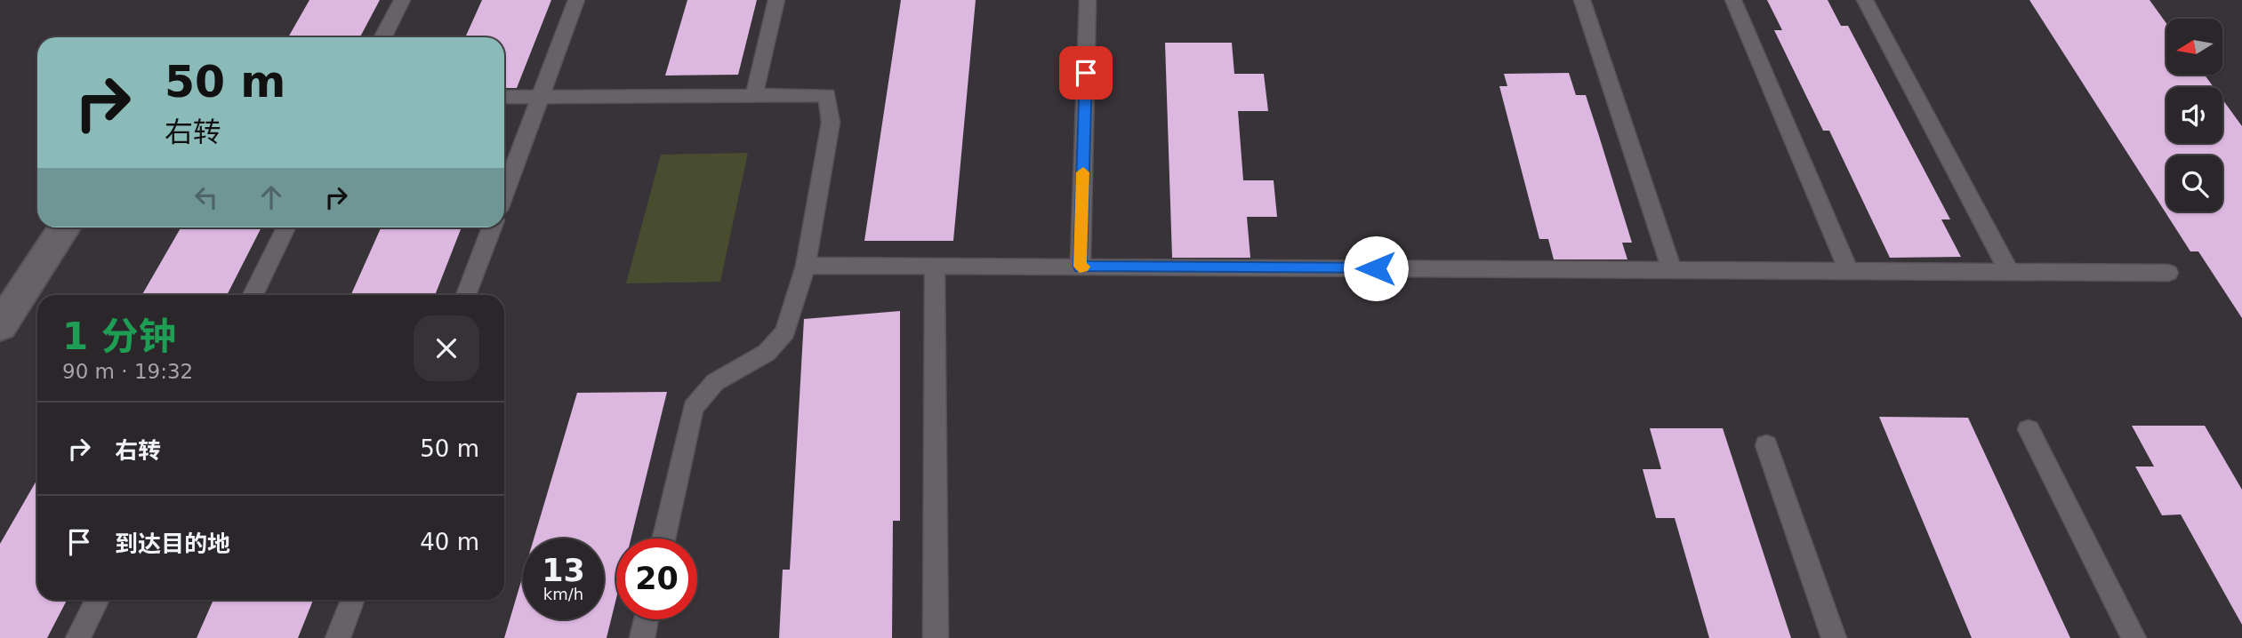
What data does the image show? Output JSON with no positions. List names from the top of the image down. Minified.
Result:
{"north":"left","page":{"turn":["50 m","右转"],"heading":["1 分钟","90 m · 19:32"],"list":[{"name":"右转","value":"50 m"},{"name":"到达目的地","value":"40 m"}],"speed":"13 km/h","limit":"20"}}
